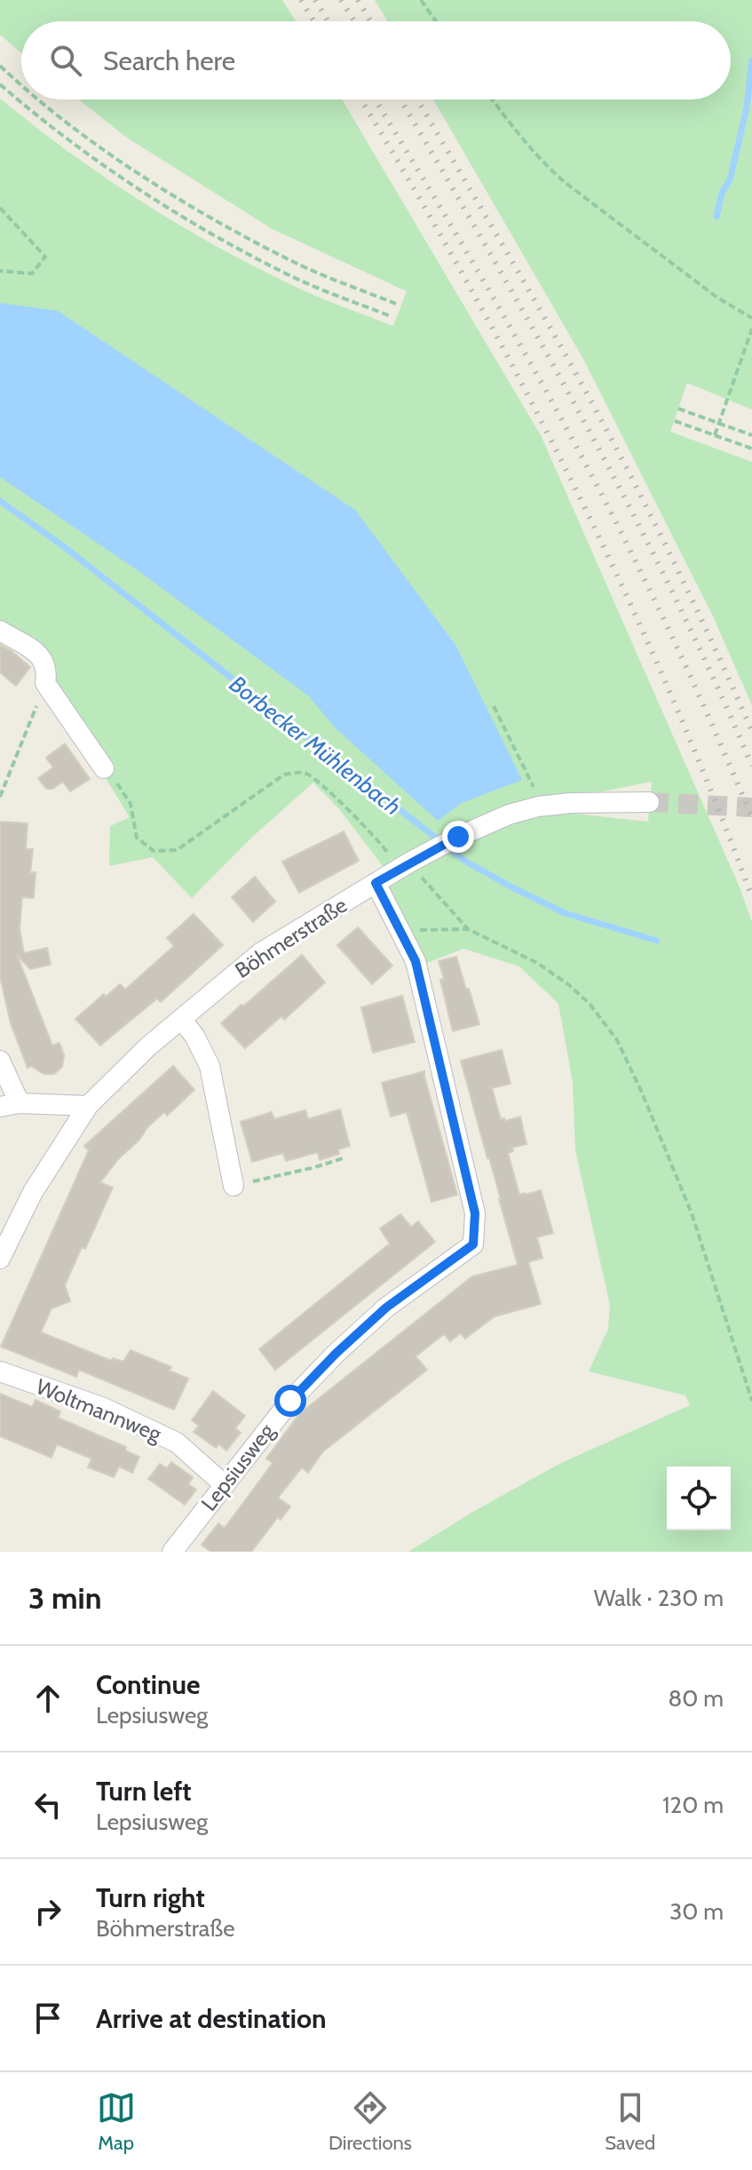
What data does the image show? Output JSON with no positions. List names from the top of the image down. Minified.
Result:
{"streets":{"street":["Böhmerstraße","Woltmannweg","Lepsiusweg"]},"crossings":[["Böhmerstraße","Lepsiusweg"],["Woltmannweg","Lepsiusweg"]],"water":["Borbecker Mühlenbach"],"page":{"search":"Search here","heading":["3 min","Walk · 230 m"],"list":[["Continue","Lepsiusweg","80 m"],["Turn left","Lepsiusweg","120 m"],["Turn right","Böhmerstraße","30 m"],"Arrive at destination"],"nav":["Map","Directions","Saved"]}}
